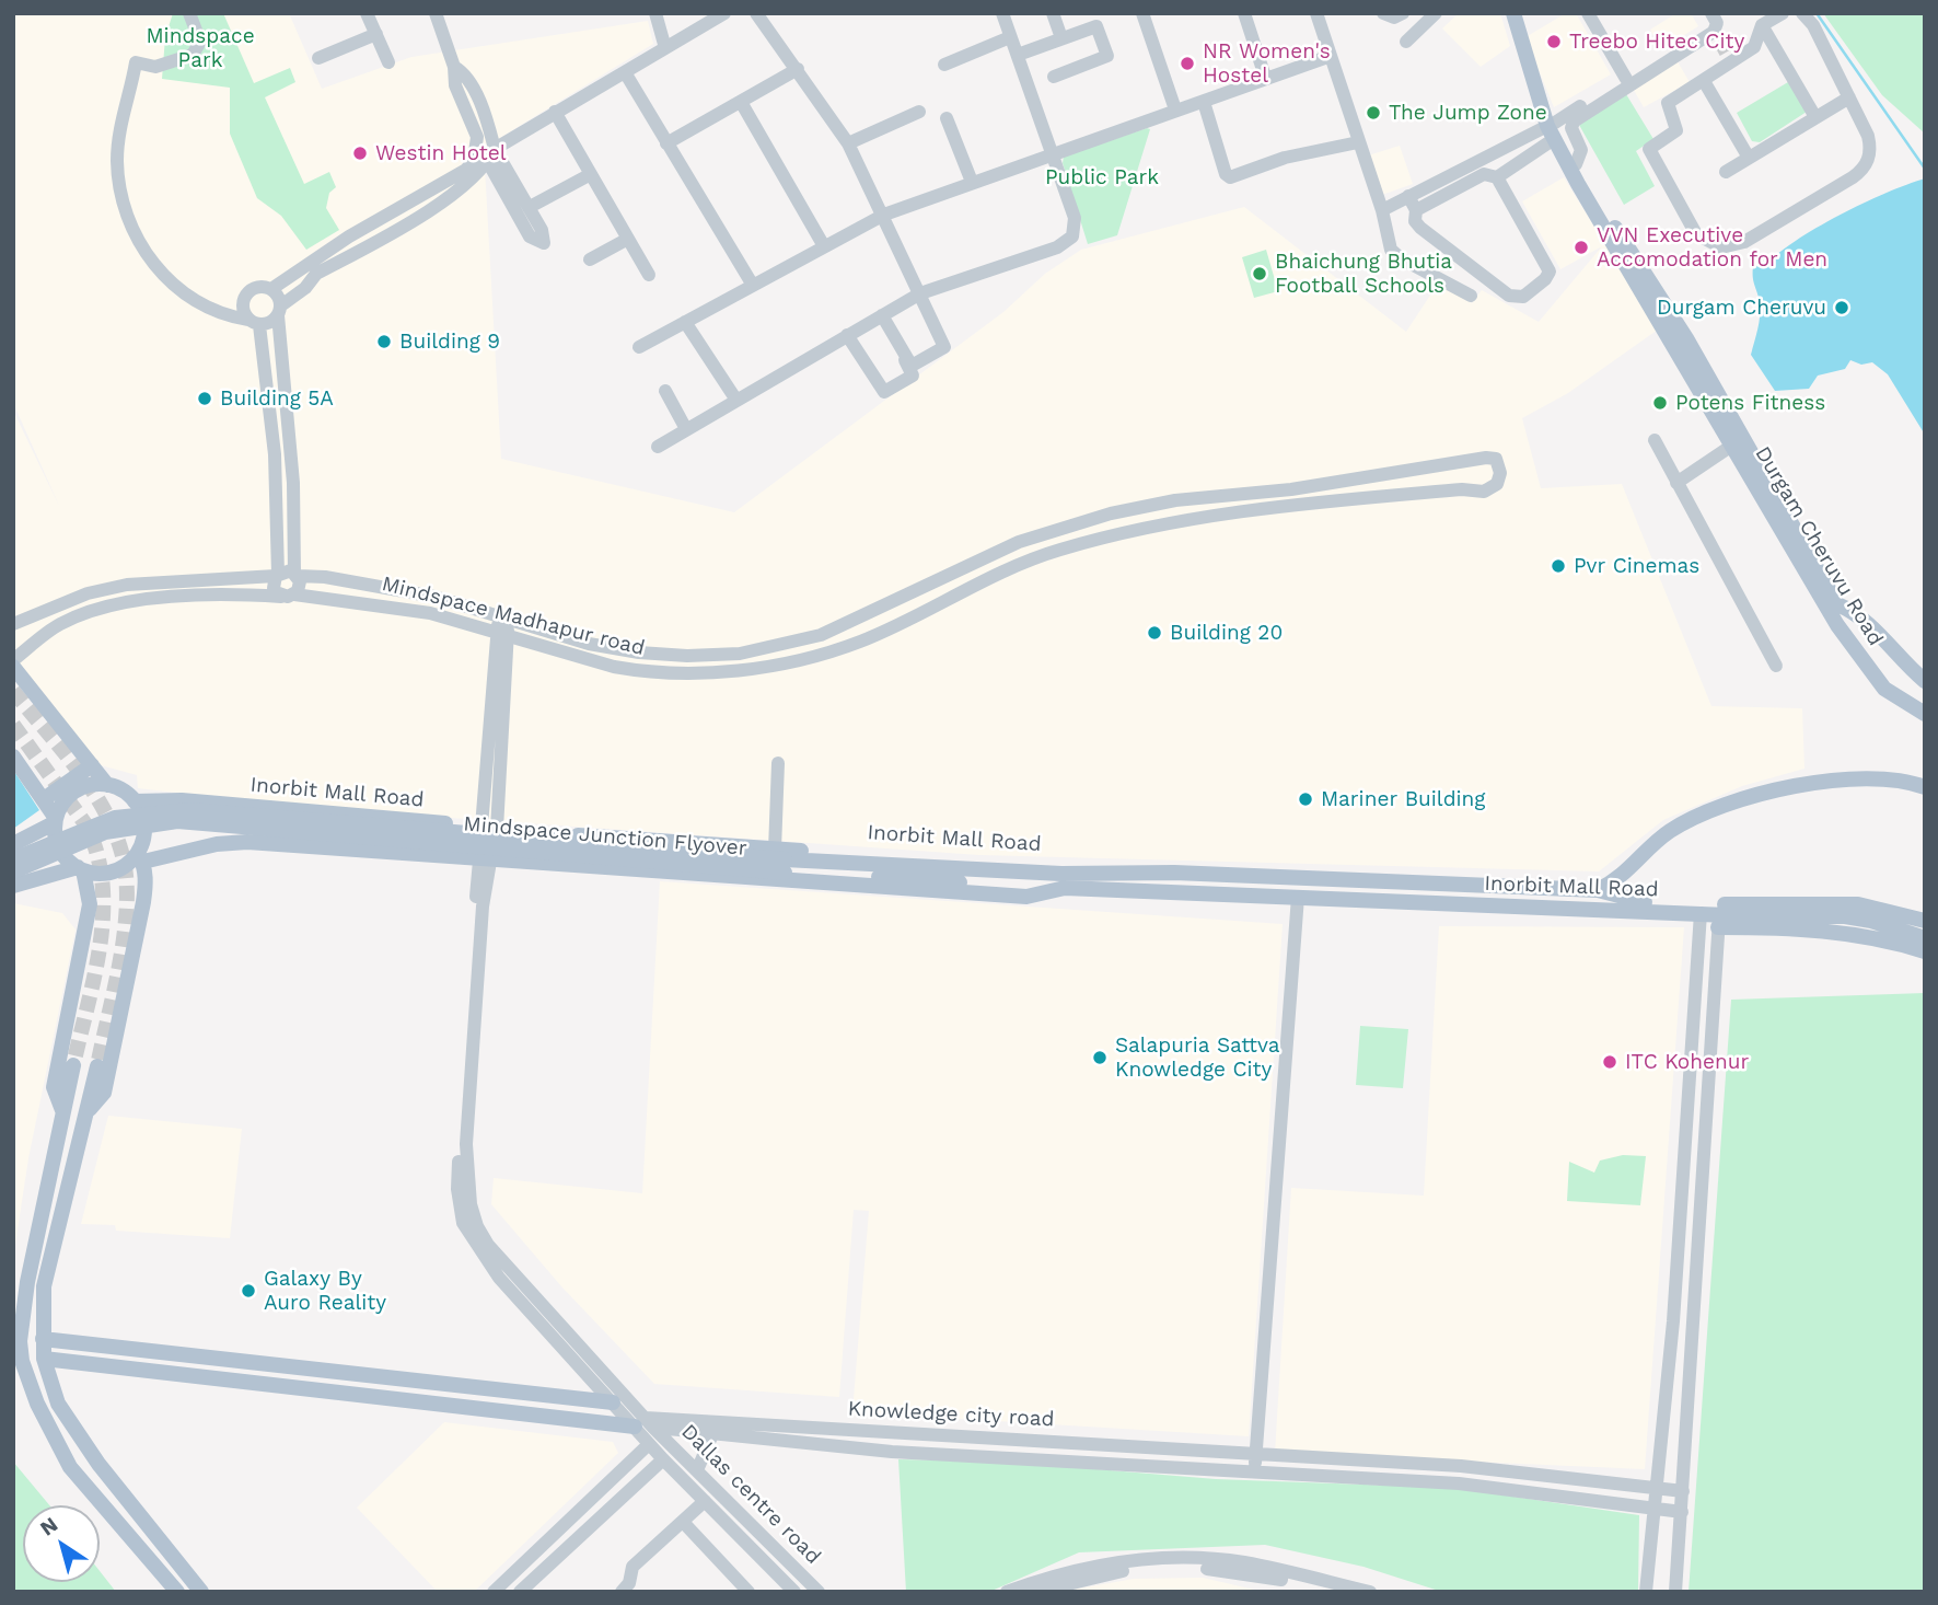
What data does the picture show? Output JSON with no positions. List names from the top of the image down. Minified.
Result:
{"streets":{"main road":["Durgam Cheruvu Road","Inorbit Mall Road","Mindspace Junction Flyover"],"street":["Mindspace Madhapur road","Knowledge city road","Dallas centre road"]},"crossings":[["Inorbit Mall Road","Mindspace Junction Flyover"],["Knowledge city road","Dallas centre road"]],"parks":["Mindspace Park","Public Park"],"places":["Treebo Hitec City","NR Women's Hostel","The Jump Zone","Westin Hotel","VVN Executive Accomodation for Men","Bhaichung Bhutia Football Schools","Durgam Cheruvu","Building 9","Building 5A","Potens Fitness","Pvr Cinemas","Building 20","Mariner Building","Salapuria Sattva Knowledge City","ITC Kohenur","Galaxy By Auro Reality"],"north":"top left"}
